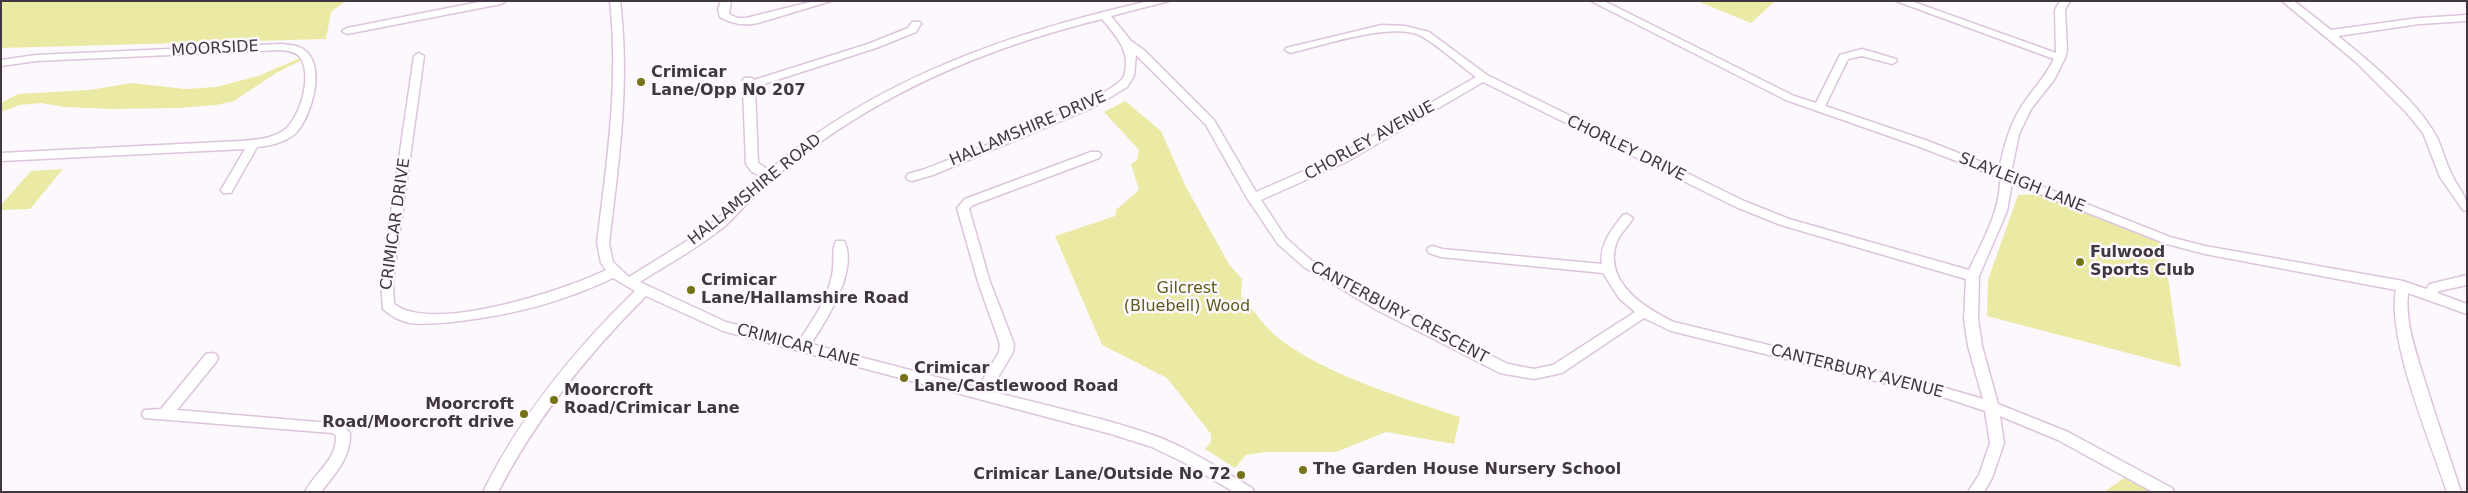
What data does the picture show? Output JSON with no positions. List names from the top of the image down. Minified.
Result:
{"streets":{"street":["MOORSIDE","HALLAMSHIRE DRIVE","CHORLEY AVENUE","CHORLEY DRIVE","SLAYLEIGH LANE","HALLAMSHIRE ROAD","CRIMICAR DRIVE","CANTERBURY CRESCENT","CRIMICAR LANE","CANTERBURY AVENUE"]},"crossings":[["CHORLEY AVENUE","CHORLEY DRIVE"],["CHORLEY AVENUE","CANTERBURY CRESCENT"],["HALLAMSHIRE ROAD","CRIMICAR LANE"],["CRIMICAR DRIVE","CRIMICAR LANE"],["CANTERBURY CRESCENT","CANTERBURY AVENUE"]],"parks":["Gilcrest (Bluebell) Wood"],"places":["Crimicar Lane/Opp No 207","Fulwood Sports Club","Crimicar Lane/Hallamshire Road","Crimicar Lane/Castlewood Road","Moorcroft Road/Crimicar Lane","Moorcroft Road/Moorcroft drive","The Garden House Nursery School","Crimicar Lane/Outside No 72"]}
